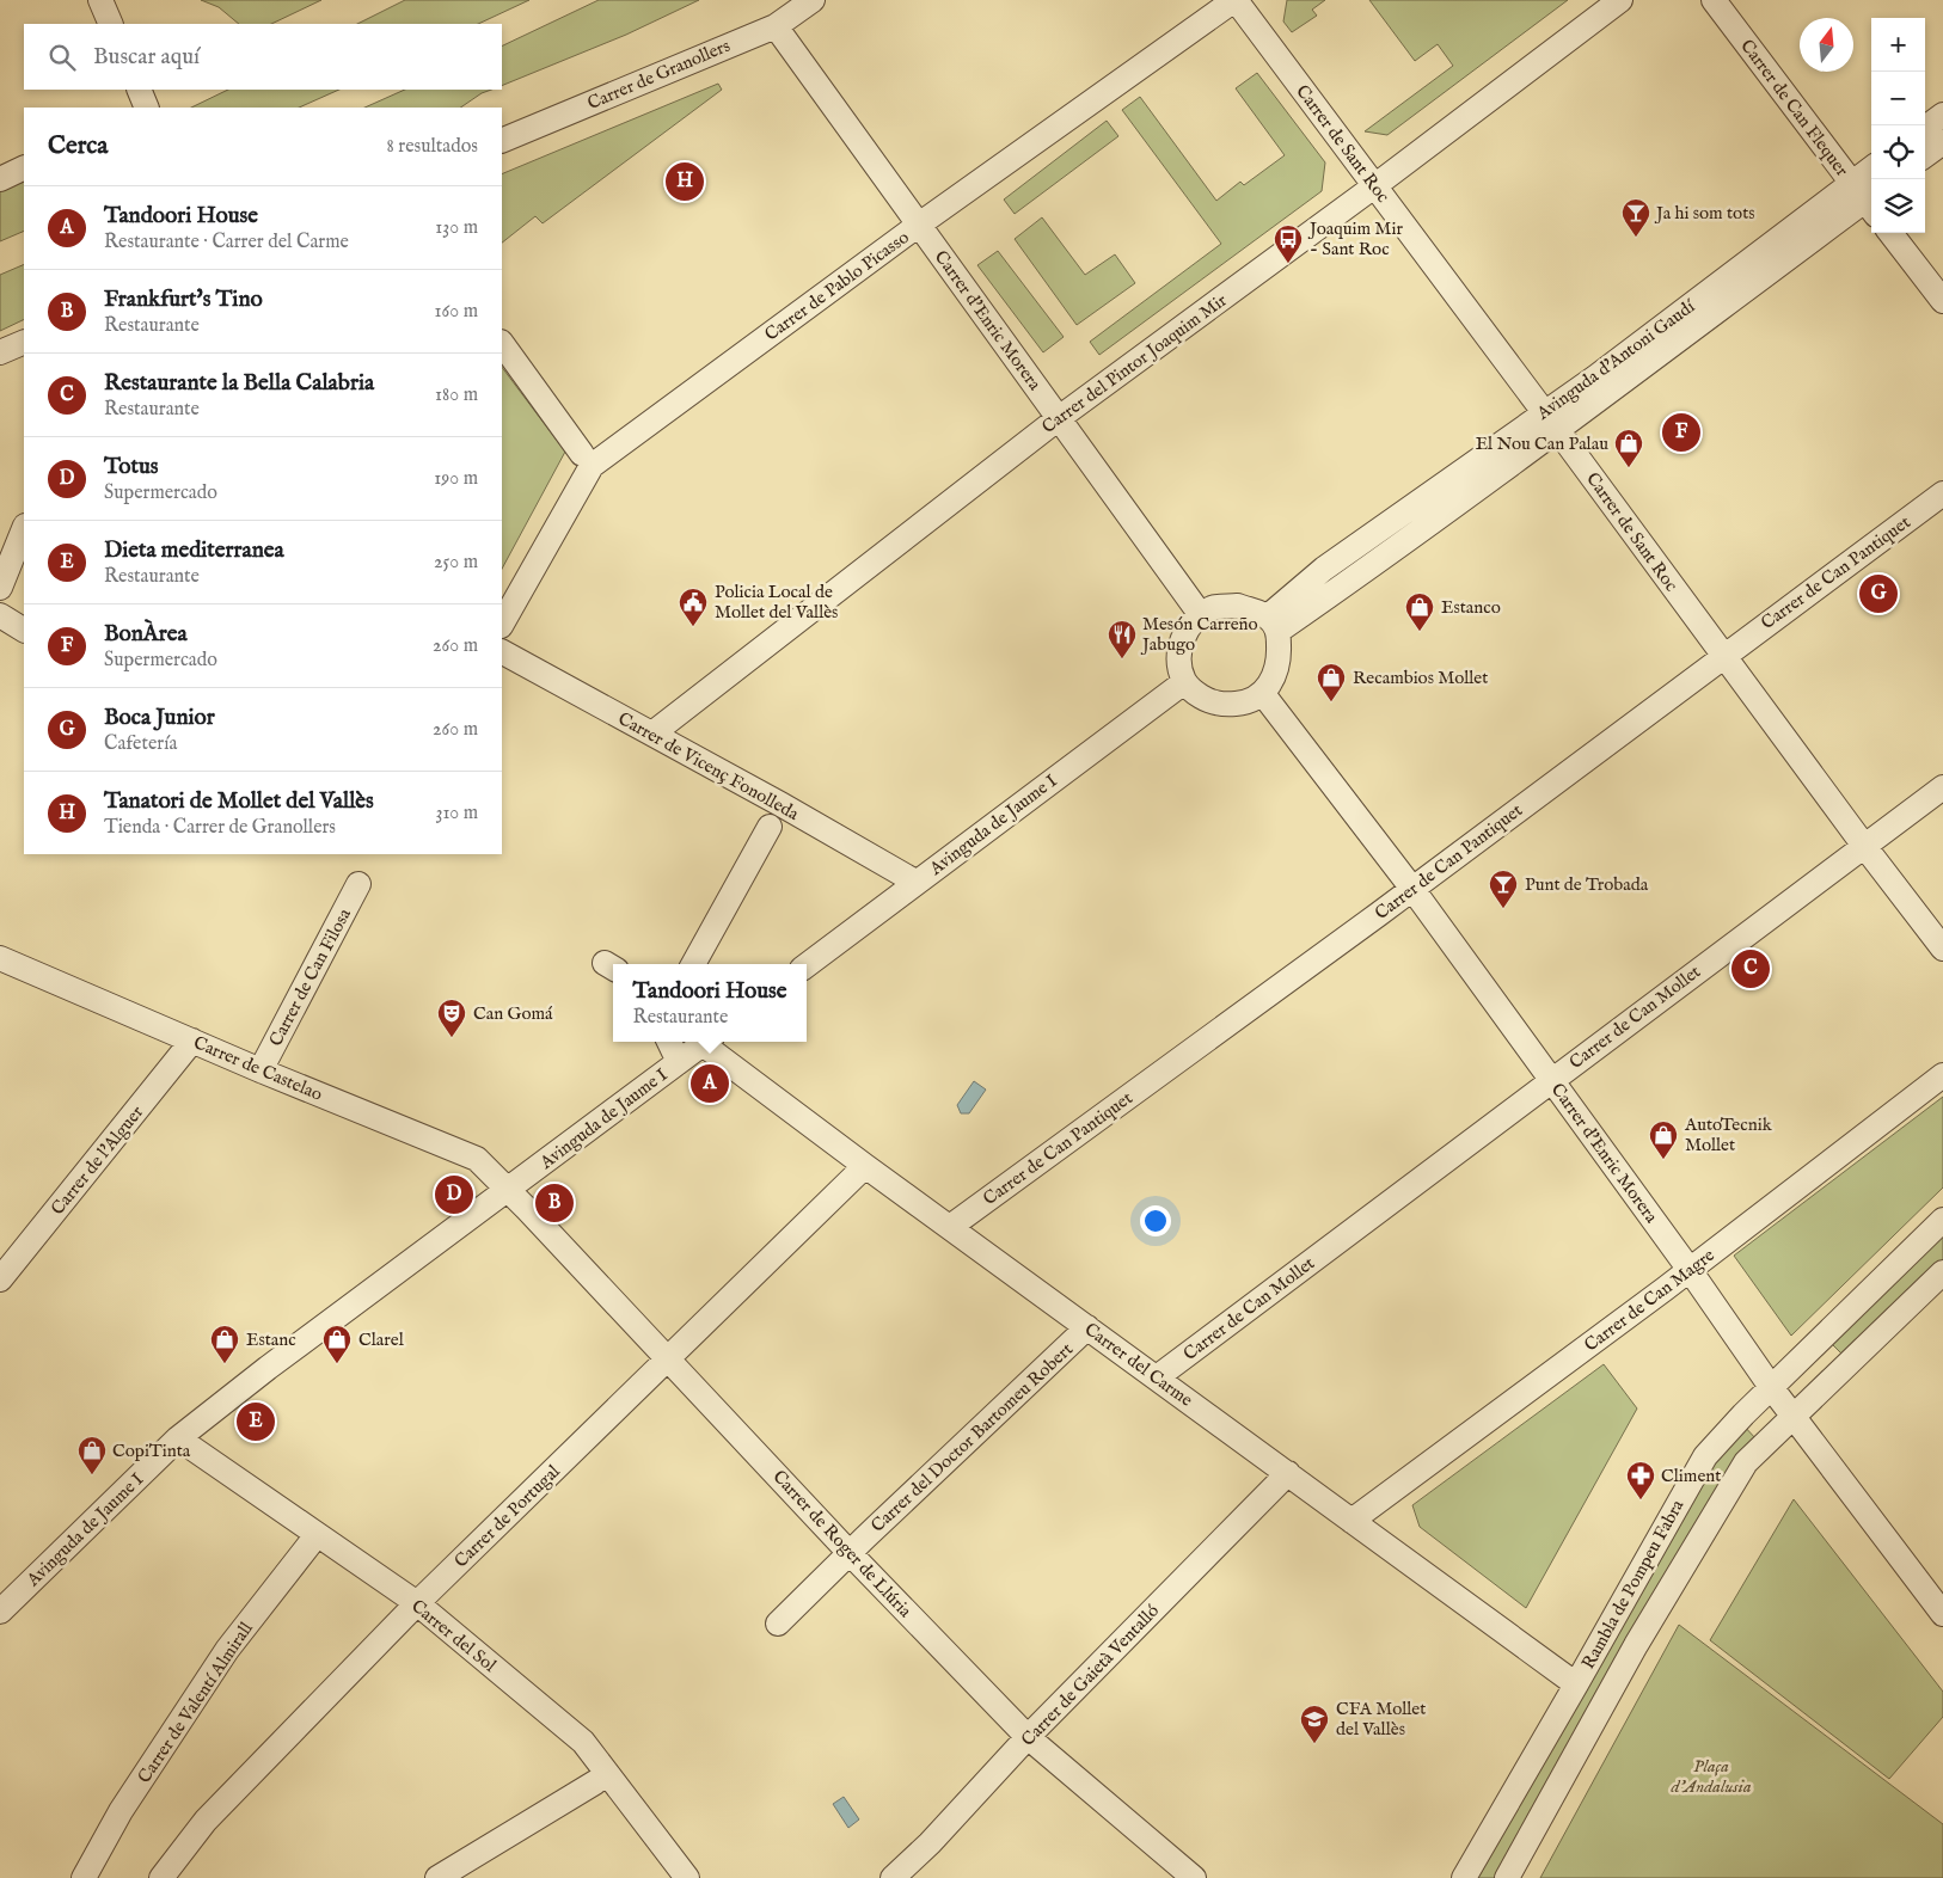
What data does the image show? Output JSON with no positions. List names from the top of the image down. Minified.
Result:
{"streets":{"street":["Carrer de Granollers","Carrer de Can Flequer","Carrer de Sant Roc","Carrer de Pablo Picasso","Carrer d'Enric Morera","Avinguda d'Antoni Gaudí","Carrer del Pintor Joaquim Mir","Carrer de Can Pantiquet","Carrer de Vicenç Fonolleda","Avinguda de Jaume I","Carrer de Can Filosa","Carrer de Can Mollet","Carrer de Castelao","Carrer de l'Alguer","Carrer de Can Magre","Carrer del Carme","Carrer del Doctor Bartomeu Robert","Carrer de Portugal","Carrer de Roger de Llúria","Rambla de Pompeu Fabra","Carrer del Sol","Carrer de Gaietà Ventalló","Carrer de Valentí Almirall"]},"crossings":[["Carrer de Granollers","Carrer d'Enric Morera"],["Carrer de Can Flequer","Avinguda d'Antoni Gaudí"],["Carrer de Sant Roc","Carrer de Pablo Picasso"],["Carrer de Sant Roc","Avinguda d'Antoni Gaudí"],["Carrer de Sant Roc","Carrer del Pintor Joaquim Mir"],["Carrer de Sant Roc","Carrer de Can Pantiquet"],["Carrer de Sant Roc","Carrer de Can Mollet"],["Carrer de Pablo Picasso","Carrer d'Enric Morera"],["Carrer d'Enric Morera","Avinguda d'Antoni Gaudí"],["Carrer d'Enric Morera","Carrer del Pintor Joaquim Mir"],["Carrer d'Enric Morera","Carrer de Can Pantiquet"],["Carrer d'Enric Morera","Avinguda de Jaume I"],["Carrer d'Enric Morera","Carrer de Can Mollet"],["Carrer d'Enric Morera","Carrer de Can Magre"],["Carrer d'Enric Morera","Rambla de Pompeu Fabra"],["Avinguda d'Antoni Gaudí","Avinguda de Jaume I"],["Carrer del Pintor Joaquim Mir","Carrer de Vicenç Fonolleda"],["Carrer de Can Pantiquet","Carrer del Carme"],["Carrer de Vicenç Fonolleda","Avinguda de Jaume I"],["Avinguda de Jaume I","Carrer de Castelao"],["Avinguda de Jaume I","Carrer de Roger de Llúria"],["Avinguda de Jaume I","Carrer del Sol"],["Carrer de Can Filosa","Carrer de Castelao"],["Carrer de Can Mollet","Carrer del Carme"],["Carrer de Castelao","Carrer de l'Alguer"],["Carrer de Castelao","Carrer de Roger de Llúria"],["Carrer de Can Magre","Carrer del Carme"],["Carrer del Carme","Carrer del Doctor Bartomeu Robert"],["Carrer del Carme","Carrer de Portugal"],["Carrer del Carme","Rambla de Pompeu Fabra"],["Carrer del Carme","Carrer de Gaietà Ventalló"],["Carrer del Doctor Bartomeu Robert","Carrer de Roger de Llúria"],["Carrer de Portugal","Carrer de Roger de Llúria"],["Carrer de Portugal","Carrer del Sol"],["Carrer de Roger de Llúria","Carrer de Gaietà Ventalló"],["Carrer del Sol","Carrer de Valentí Almirall"]],"parks":["Plaça d'Andalusia"],"places":{"bar":["Ja hi som tots","Punt de Trobada"],"bus stop":["Joaquim Mir - Sant Roc"],"shop":["El Nou Can Palau","Estanco","Recambios Mollet","AutoTecnik Mollet","Estanc","Clarel","CopiTinta"],"public building":["Policia Local de Mollet del Vallès"],"restaurant":["Mesón Carreño Jabugo"],"theatre":["Can Gomá"],"pharmacy":["Climent"],"school or university":["CFA Mollet del Vallès"]},"north":"top","page":{"map_buttons":["+","−"],"search":"Buscar aquí","heading":["Cerca","8 resultados"],"pins":["H","F","G","C","A","D","B","E"],"list":[{"mark":"A","name":"Tandoori House","note":"Restaurante · Carrer del Carme","value":"130 m"},{"mark":"B","name":"Frankfurt's Tino","note":"Restaurante","value":"160 m"},{"mark":"C","name":"Restaurante la Bella Calabria","note":"Restaurante","value":"180 m"},{"mark":"D","name":"Totus","note":"Supermercado","value":"190 m"},{"mark":"E","name":"Dieta mediterranea","note":"Restaurante","value":"250 m"},{"mark":"F","name":"BonÀrea","note":"Supermercado","value":"260 m"},{"mark":"G","name":"Boca Junior","note":"Cafetería","value":"260 m"},{"mark":"H","name":"Tanatori de Mollet del Vallès","note":"Tienda · Carrer de Granollers","value":"310 m"}],"popup":["Tandoori House","Restaurante"]}}
